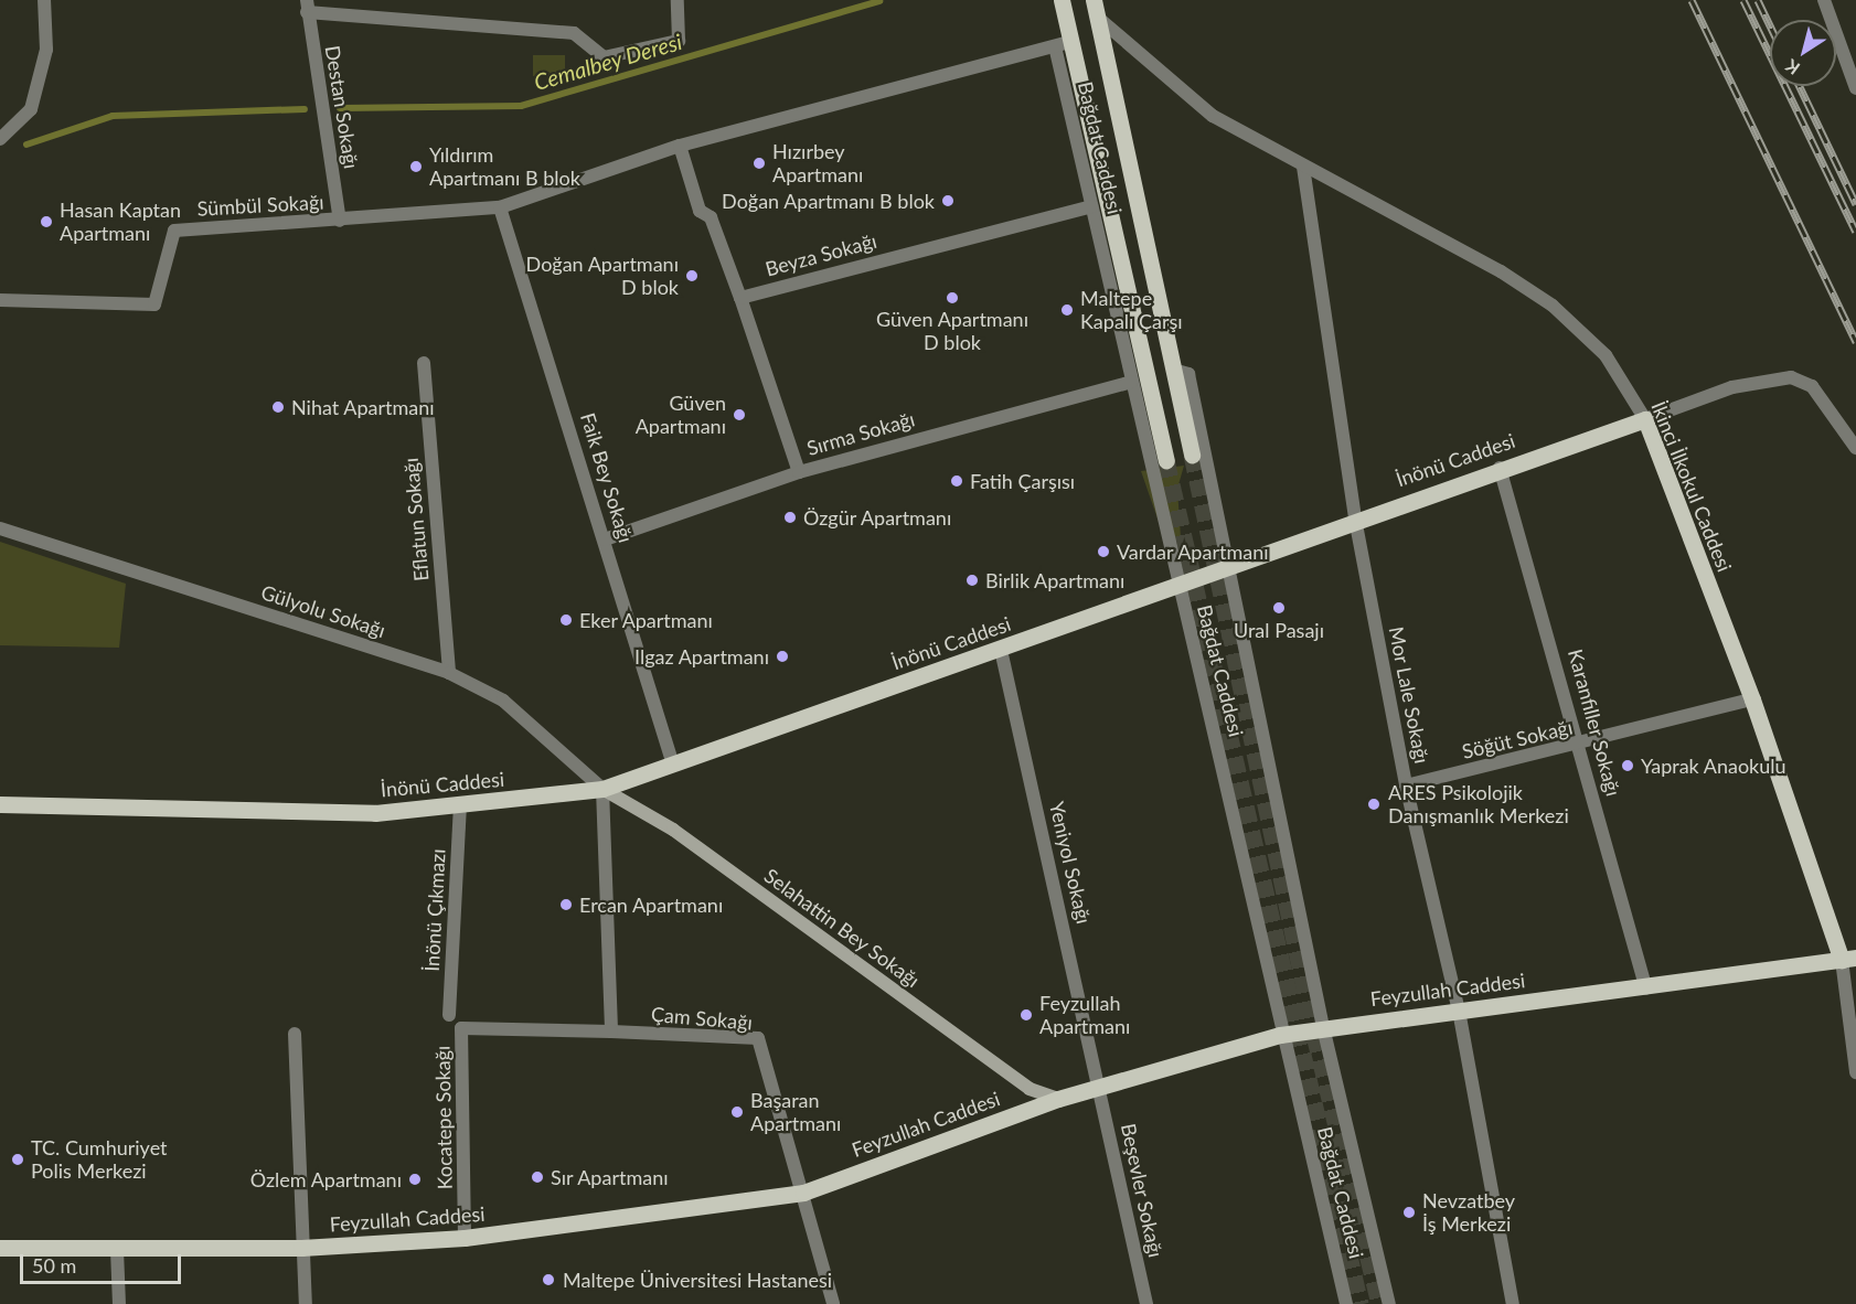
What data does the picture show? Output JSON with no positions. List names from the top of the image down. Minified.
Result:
{"streets":{"main road":["Bağdat Caddesi","İnönü Caddesi","İkinci İlkokul Caddesi","Selahattin Bey Sokağı","Feyzullah Caddesi"],"street":["Destan Sokağı","Sümbül Sokağı","Beyza Sokağı","Sırma Sokağı","Faik Bey Sokağı","Eflatun Sokağı","Gülyolu Sokağı","Mor Lale Sokağı","Karanfiller Sokağı","Söğüt Sokağı","Yeniyol Sokağı","İnönü Çıkmazı","Çam Sokağı","Kocatepe Sokağı","Beşevler Sokağı"]},"crossings":[["Destan Sokağı","Sümbül Sokağı"],["Bağdat Caddesi","Sümbül Sokağı"],["Bağdat Caddesi","Beyza Sokağı"],["Bağdat Caddesi","Sırma Sokağı"],["Bağdat Caddesi","İnönü Caddesi"],["Bağdat Caddesi","İkinci İlkokul Caddesi"],["Bağdat Caddesi","Feyzullah Caddesi"],["Sümbül Sokağı","Faik Bey Sokağı"],["Sırma Sokağı","Faik Bey Sokağı"],["İnönü Caddesi","Faik Bey Sokağı"],["İnönü Caddesi","İkinci İlkokul Caddesi"],["İnönü Caddesi","Gülyolu Sokağı"],["İnönü Caddesi","Mor Lale Sokağı"],["İnönü Caddesi","Karanfiller Sokağı"],["İnönü Caddesi","Yeniyol Sokağı"],["İnönü Caddesi","İnönü Çıkmazı"],["İnönü Caddesi","Selahattin Bey Sokağı"],["İkinci İlkokul Caddesi","Mor Lale Sokağı"],["İkinci İlkokul Caddesi","Söğüt Sokağı"],["İkinci İlkokul Caddesi","Feyzullah Caddesi"],["Eflatun Sokağı","Gülyolu Sokağı"],["Gülyolu Sokağı","Selahattin Bey Sokağı"],["Mor Lale Sokağı","Söğüt Sokağı"],["Mor Lale Sokağı","Feyzullah Caddesi"],["Karanfiller Sokağı","Söğüt Sokağı"],["Karanfiller Sokağı","Feyzullah Caddesi"],["Yeniyol Sokağı","Feyzullah Caddesi"],["Yeniyol Sokağı","Beşevler Sokağı"],["Selahattin Bey Sokağı","Feyzullah Caddesi"],["Feyzullah Caddesi","Çam Sokağı"],["Feyzullah Caddesi","Kocatepe Sokağı"],["Feyzullah Caddesi","Beşevler Sokağı"],["Çam Sokağı","Kocatepe Sokağı"]],"water":["Cemalbey Deresi"],"places":["Hızırbey Apartmanı","Yıldırım Apartmanı B blok","Doğan Apartmanı B blok","Hasan Kaptan Apartmanı","Doğan Apartmanı D blok","Güven Apartmanı D blok","Maltepe Kapalı Çarşı","Nihat Apartmanı","Güven Apartmanı","Fatih Çarşısı","Özgür Apartmanı","Vardar Apartmanı","Birlik Apartmanı","Ural Pasajı","Eker Apartmanı","Ilgaz Apartmanı","Yaprak Anaokulu","ARES Psikolojik Danışmanlık Merkezi","Ercan Apartmanı","Feyzullah Apartmanı","Başaran Apartmanı","TC. Cumhuriyet Polis Merkezi","Sır Apartmanı","Özlem Apartmanı","Nevzatbey İş Merkezi","Maltepe Üniversitesi Hastanesi"],"scale_bar":"50 m","north":"bottom left"}
